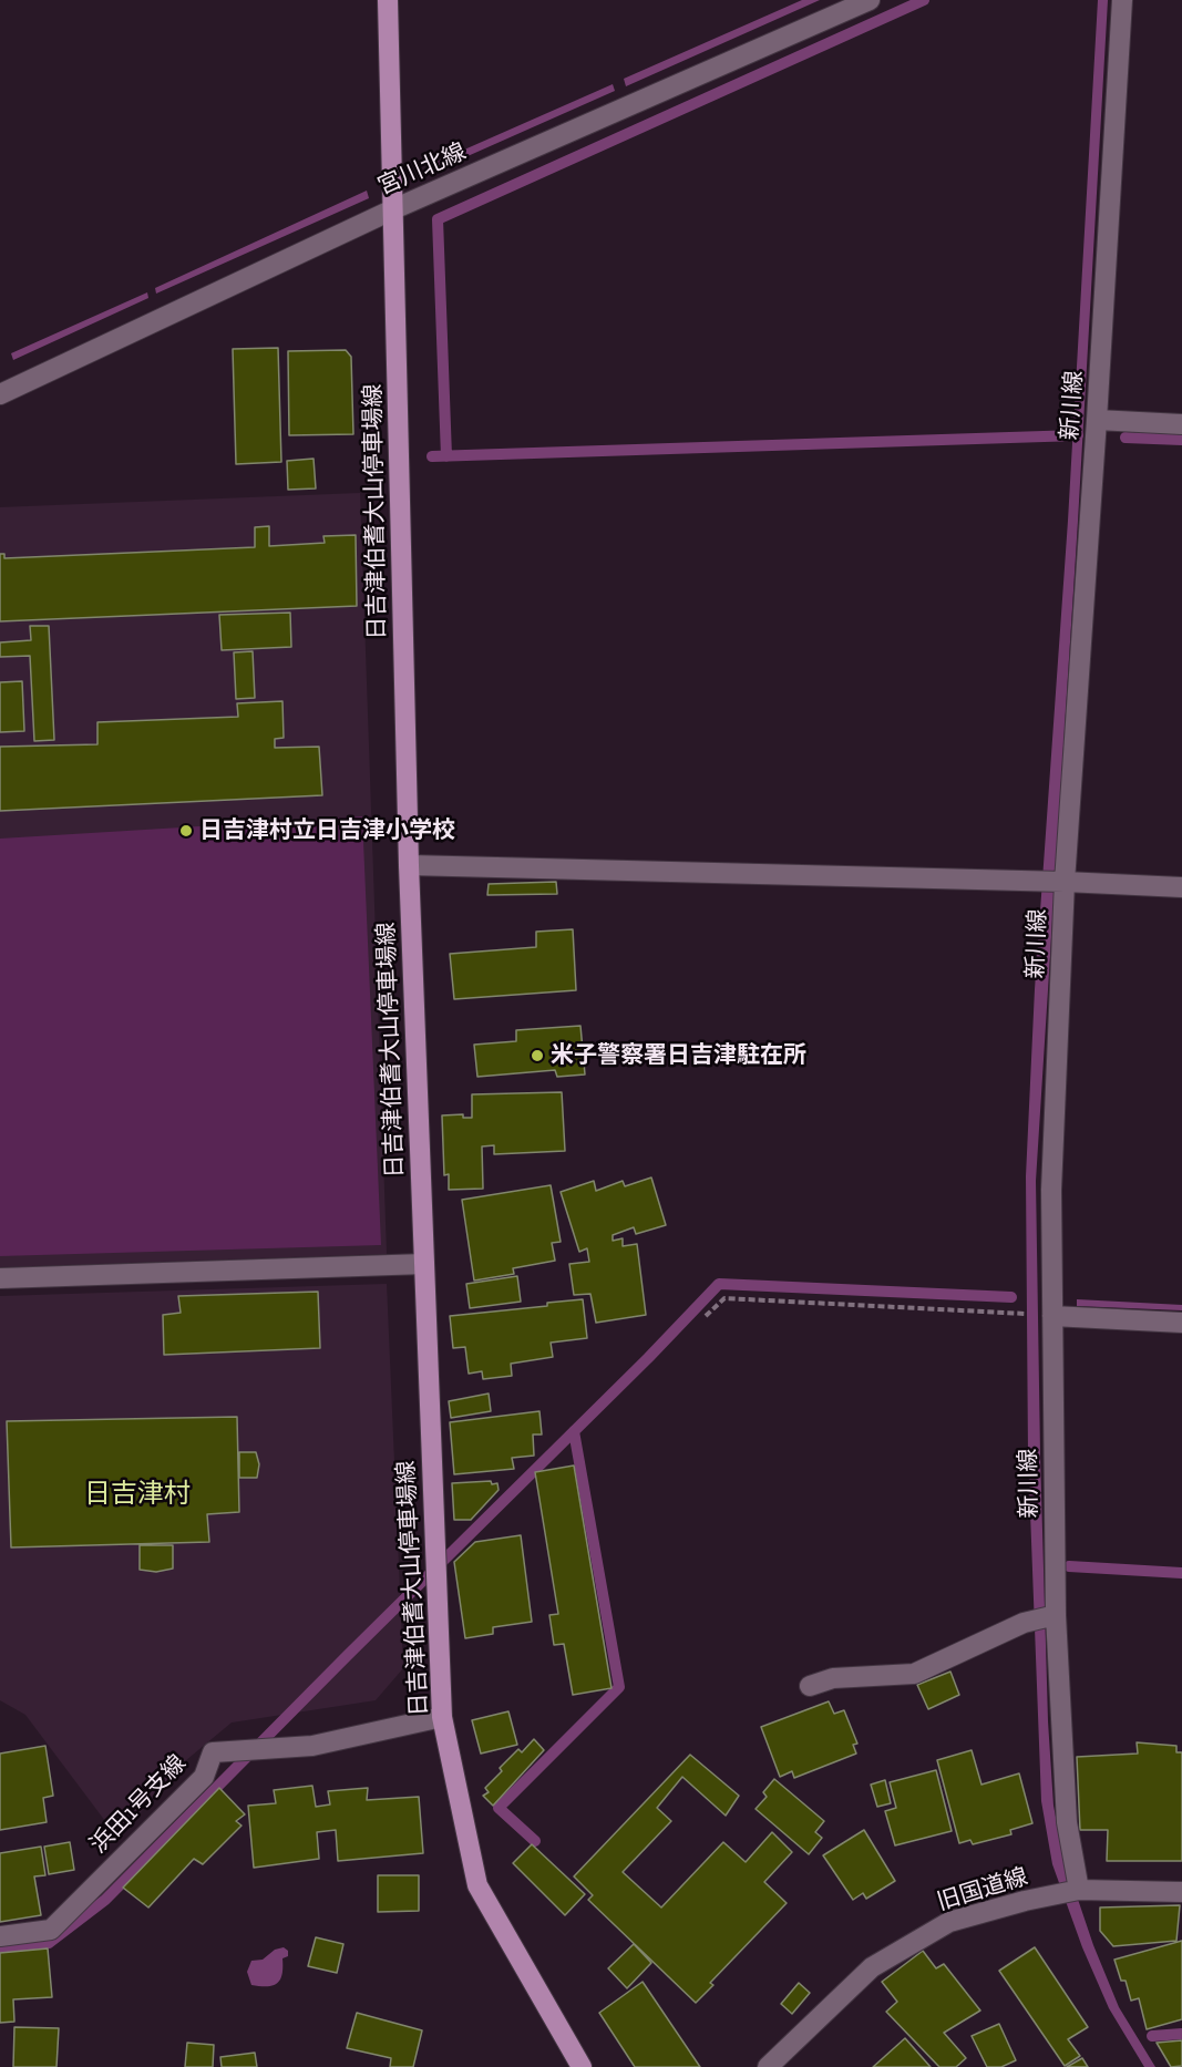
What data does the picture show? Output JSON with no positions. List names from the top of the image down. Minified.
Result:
{"streets":{"main road":["日吉津伯耆大山停車場線"],"street":["宮川北線","新川線","浜田1号支線","旧国道線"]},"crossings":[["宮川北線","日吉津伯耆大山停車場線"],["新川線","旧国道線"],["日吉津伯耆大山停車場線","浜田1号支線"]],"districts":["日吉津村"],"places":["日吉津村立日吉津小学校","米子警察署日吉津駐在所"]}
